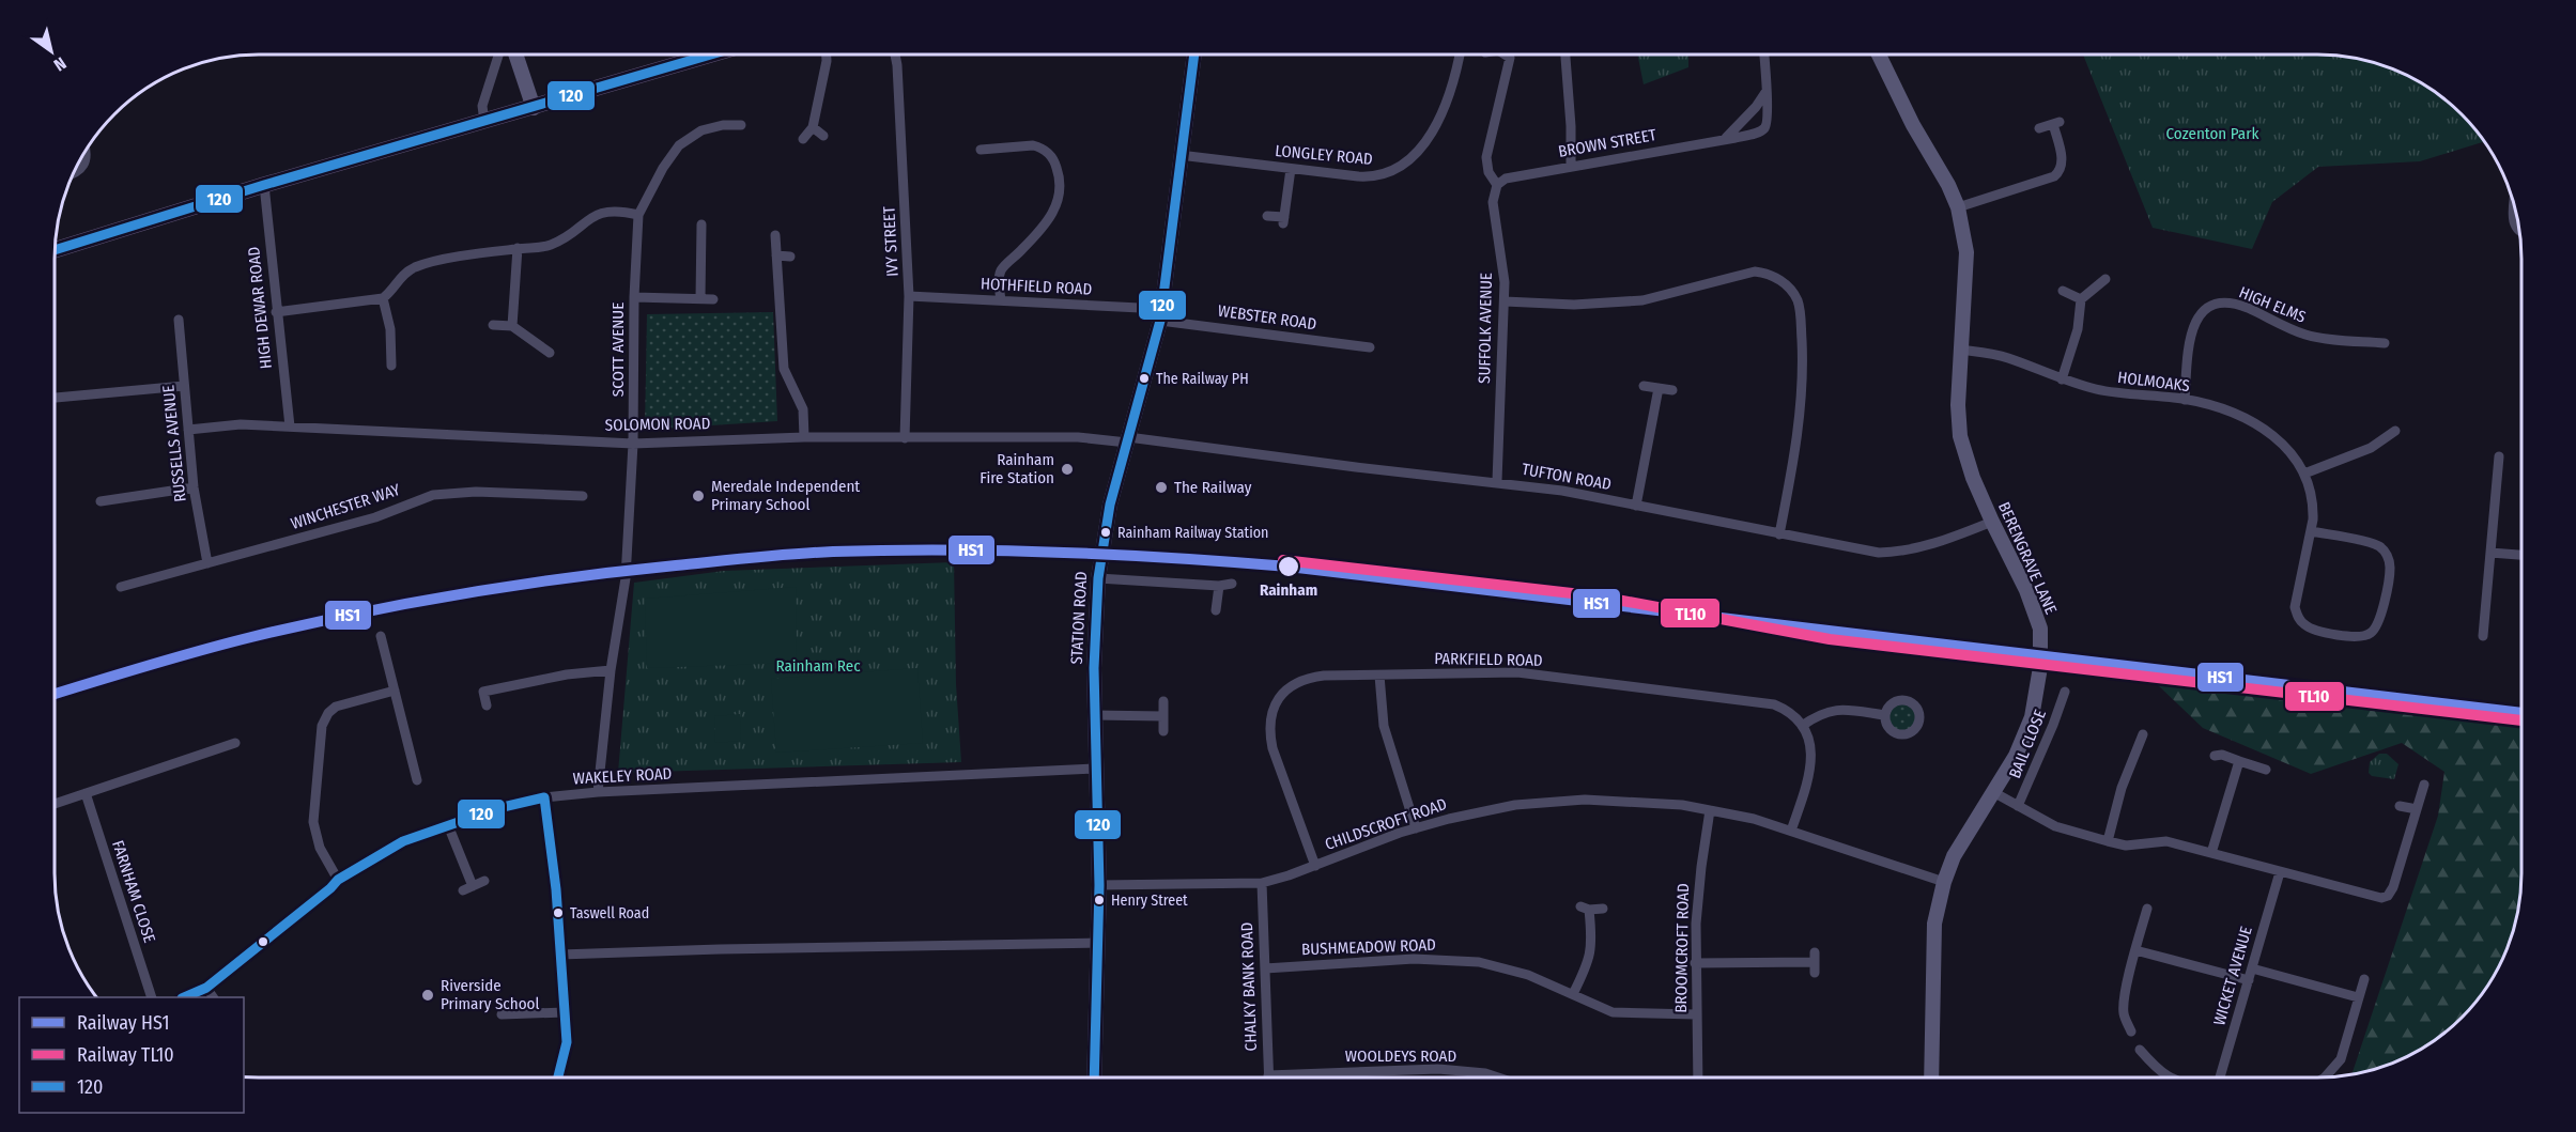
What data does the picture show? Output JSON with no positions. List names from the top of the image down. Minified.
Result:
{"streets":{"street":["BROWN STREET","LONGLEY ROAD","IVY STREET","HOTHFIELD ROAD","HIGH ELMS","HIGH DEWAR ROAD","WEBSTER ROAD","SUFFOLK AVENUE","SCOTT AVENUE","HOLMOAKS","SOLOMON ROAD","RUSSELLS AVENUE","TUFTON ROAD","WINCHESTER WAY","BERENGRAVE LANE","STATION ROAD","PARKFIELD ROAD","BAIL CLOSE","WAKELEY ROAD","CHILDSCROFT ROAD","FARNHAM CLOSE","BUSHMEADOW ROAD","BROOMCROFT ROAD","WICKET AVENUE","CHALKY BANK ROAD","WOOLDEYS ROAD"]},"crossings":[["BROWN STREET","SUFFOLK AVENUE"],["LONGLEY ROAD","STATION ROAD"],["IVY STREET","HOTHFIELD ROAD"],["IVY STREET","SOLOMON ROAD"],["HOTHFIELD ROAD","WEBSTER ROAD"],["HOTHFIELD ROAD","STATION ROAD"],["HIGH ELMS","HOLMOAKS"],["HIGH DEWAR ROAD","SOLOMON ROAD"],["WEBSTER ROAD","STATION ROAD"],["SUFFOLK AVENUE","TUFTON ROAD"],["SCOTT AVENUE","SOLOMON ROAD"],["SCOTT AVENUE","WAKELEY ROAD"],["HOLMOAKS","BERENGRAVE LANE"],["SOLOMON ROAD","RUSSELLS AVENUE"],["SOLOMON ROAD","TUFTON ROAD"],["SOLOMON ROAD","STATION ROAD"],["RUSSELLS AVENUE","WINCHESTER WAY"],["TUFTON ROAD","BERENGRAVE LANE"],["TUFTON ROAD","STATION ROAD"],["BERENGRAVE LANE","CHILDSCROFT ROAD"],["STATION ROAD","WAKELEY ROAD"],["STATION ROAD","CHILDSCROFT ROAD"],["PARKFIELD ROAD","CHILDSCROFT ROAD"],["CHILDSCROFT ROAD","BROOMCROFT ROAD"],["CHILDSCROFT ROAD","CHALKY BANK ROAD"],["BUSHMEADOW ROAD","BROOMCROFT ROAD"],["BUSHMEADOW ROAD","CHALKY BANK ROAD"],["CHALKY BANK ROAD","WOOLDEYS ROAD"]],"parks":["Cozenton Park","Rainham Rec"],"places":["The Railway PH","Rainham Fire Station","The Railway","Meredale Independent Primary School","Rainham Railway Station","Rainham","Henry Street","Taswell Road","Riverside Primary School"],"lines":["transit line 120","rail line HS1","rail line TL10"],"legend":["Railway HS1","Railway TL10","120"],"north":"bottom right"}
